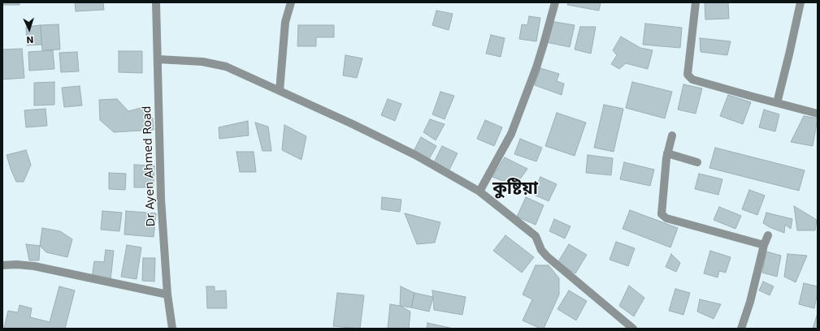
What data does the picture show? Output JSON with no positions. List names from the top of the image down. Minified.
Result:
{"streets":{"street":["Dr Ayen Ahmed Road"]},"districts":["কুষ্টিয়া"],"north":"bottom"}
